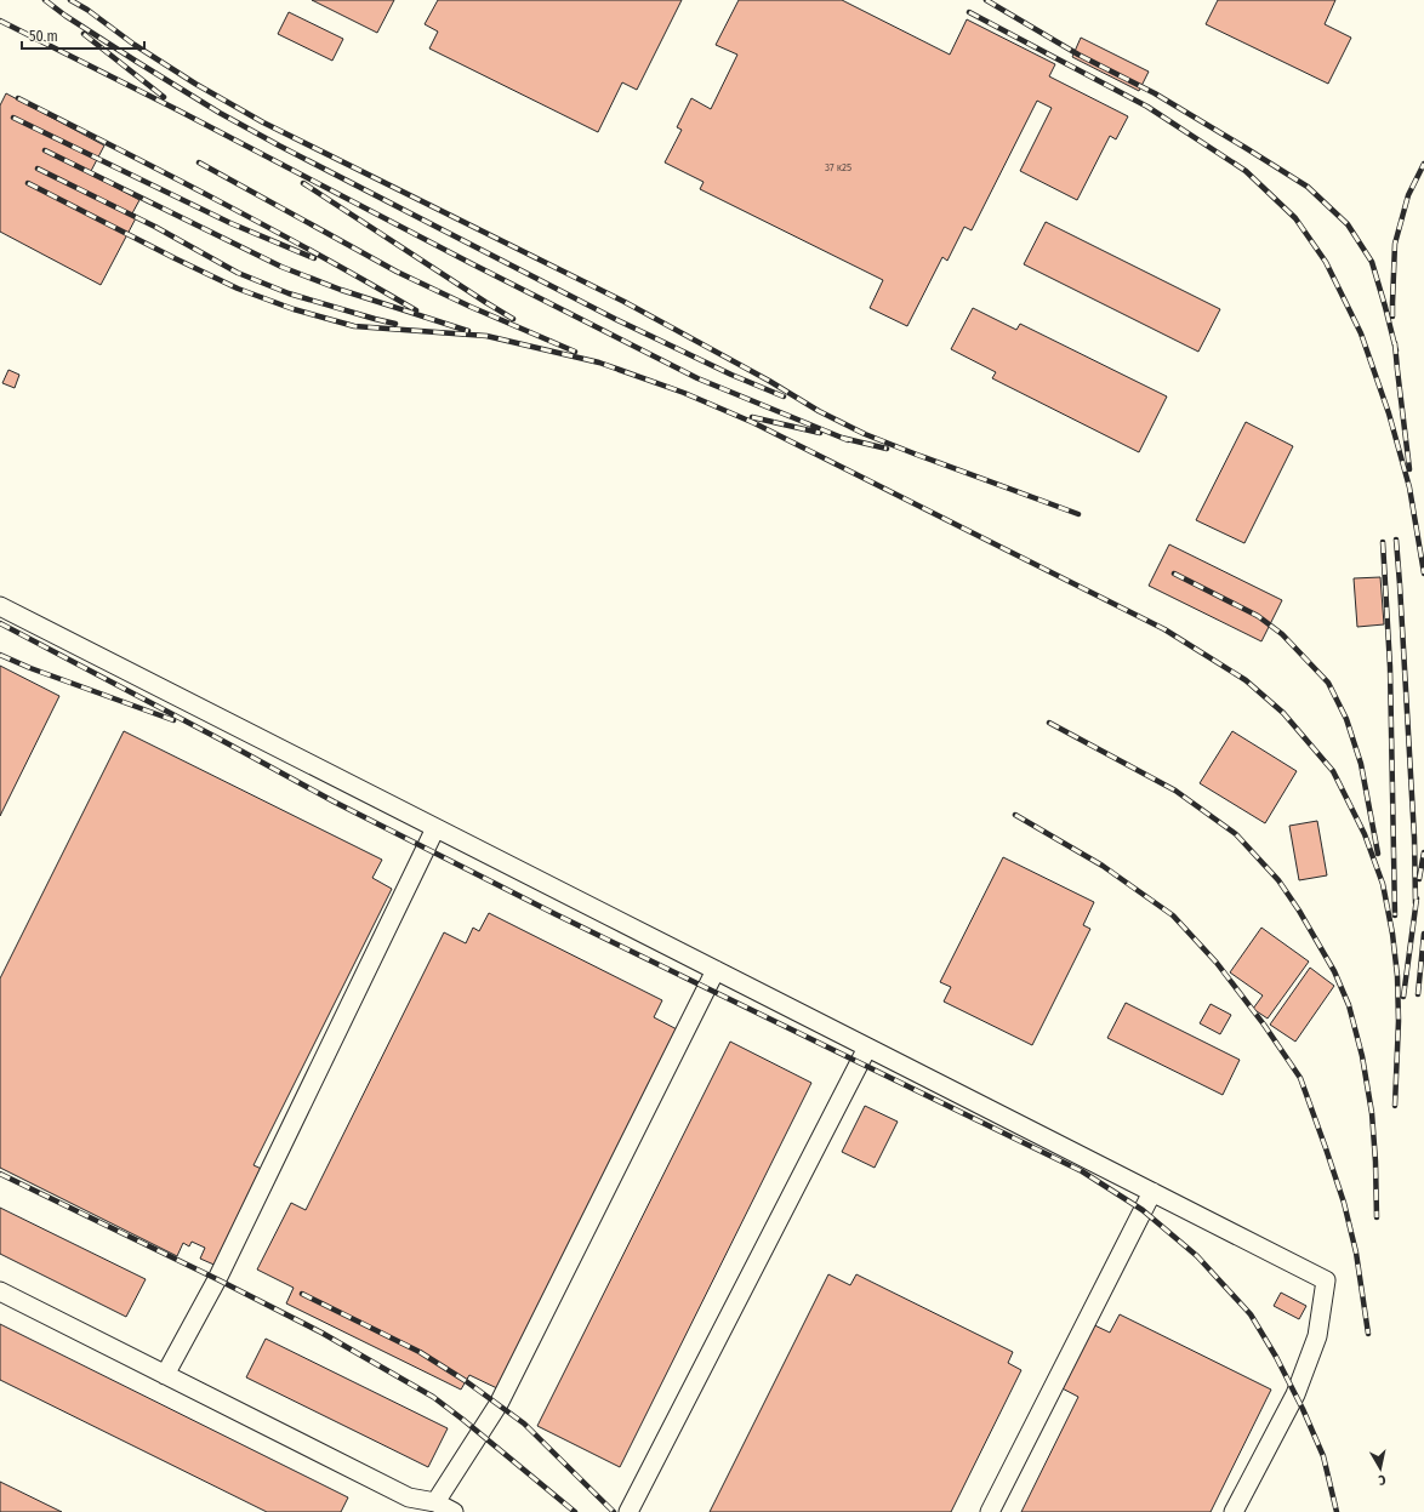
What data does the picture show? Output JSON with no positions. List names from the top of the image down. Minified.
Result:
{"house_numbers":["37 к25"],"scale_bar":"50 m","north":"bottom"}
